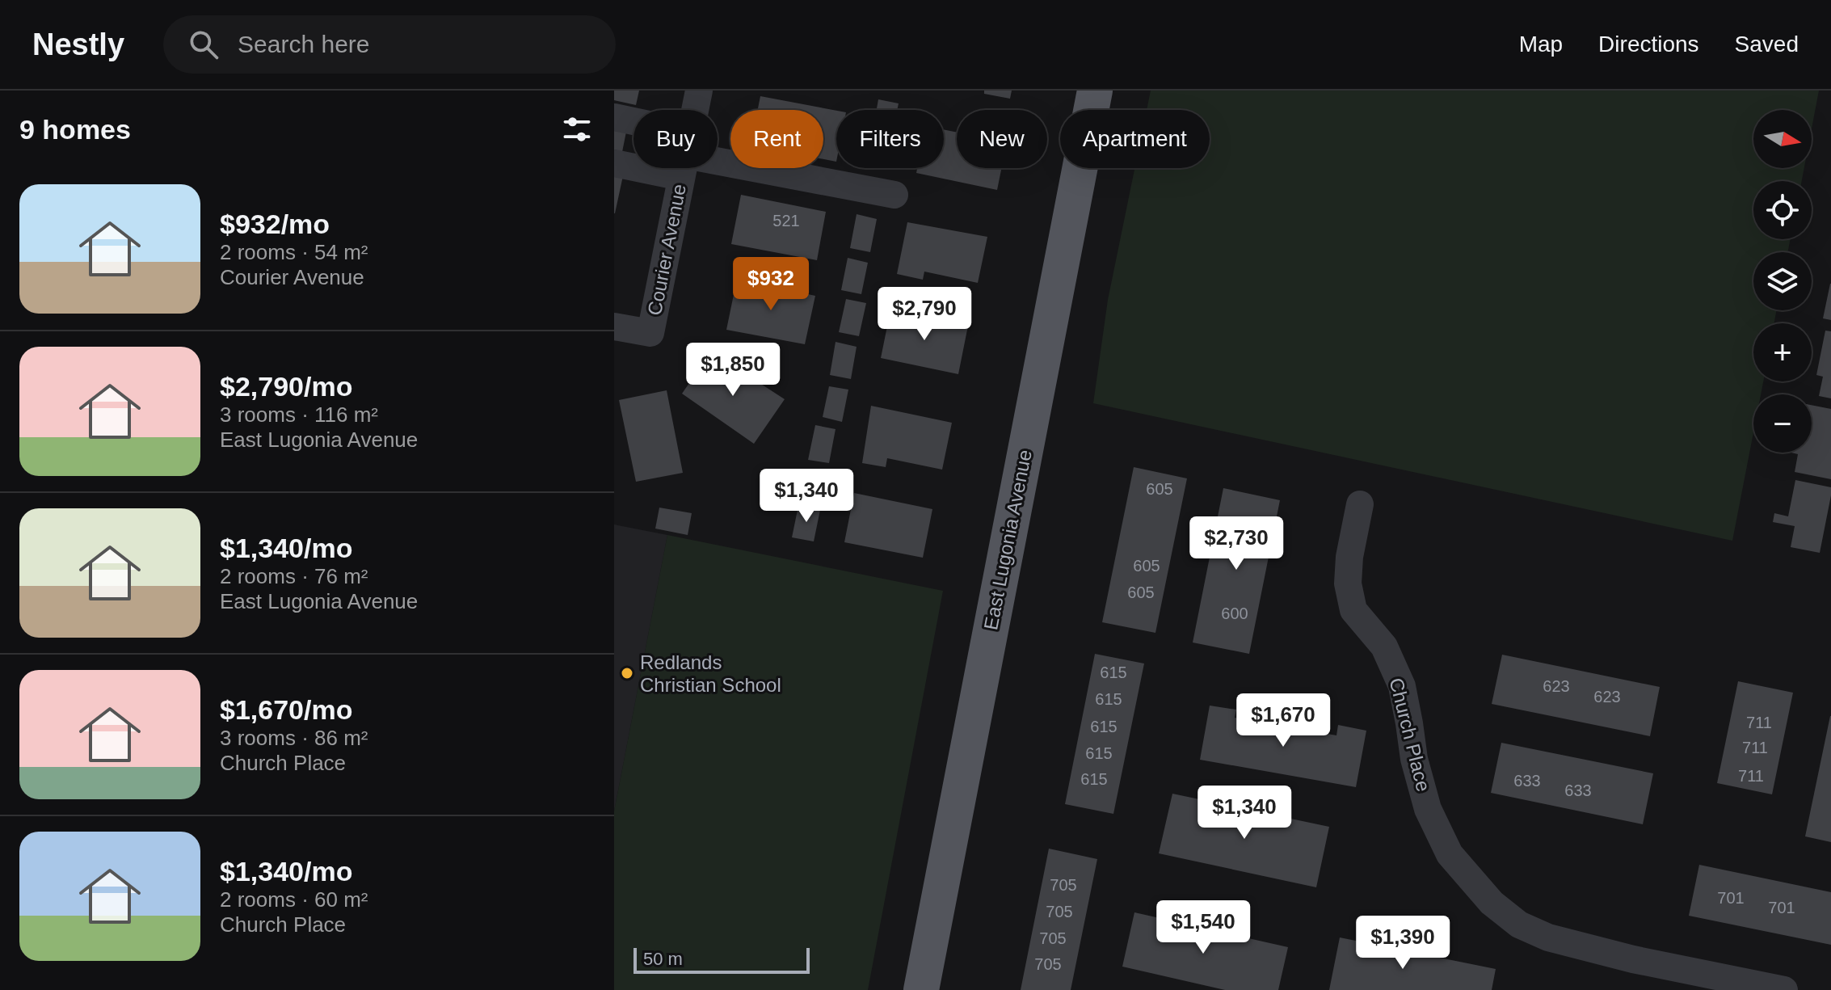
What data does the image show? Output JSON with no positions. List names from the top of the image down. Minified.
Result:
{"streets":{"main road":["East Lugonia Avenue"],"street":["Courier Avenue","Church Place"]},"places":["Redlands Christian School"],"house_numbers":["521","605","605","605","600","615","623","623","615","711","615","711","615","711","615","633","633","705","701","701","705","705","705"],"scale_bar":"50 m","north":"right","page":{"header":"Nestly","search":"Search here","nav":["Map","Directions","Saved"],"heading":"9 homes","map_buttons":["+","−"],"chip":["Buy","Rent","Filters","New","Apartment"],"list":[{"name":"$932/mo","note":"2 rooms · 54 m² · Courier Avenue"},{"name":"$2,790/mo","note":"3 rooms · 116 m² · East Lugonia Avenue"},{"name":"$1,340/mo","note":"2 rooms · 76 m² · East Lugonia Avenue"},{"name":"$1,670/mo","note":"3 rooms · 86 m² · Church Place"},{"name":"$1,340/mo","note":"2 rooms · 60 m² · Church Place"}],"price":["$932","$2,790","$1,850","$1,340","$2,730","$1,670","$1,340","$1,540","$1,390"],"scale":"50 m"}}
